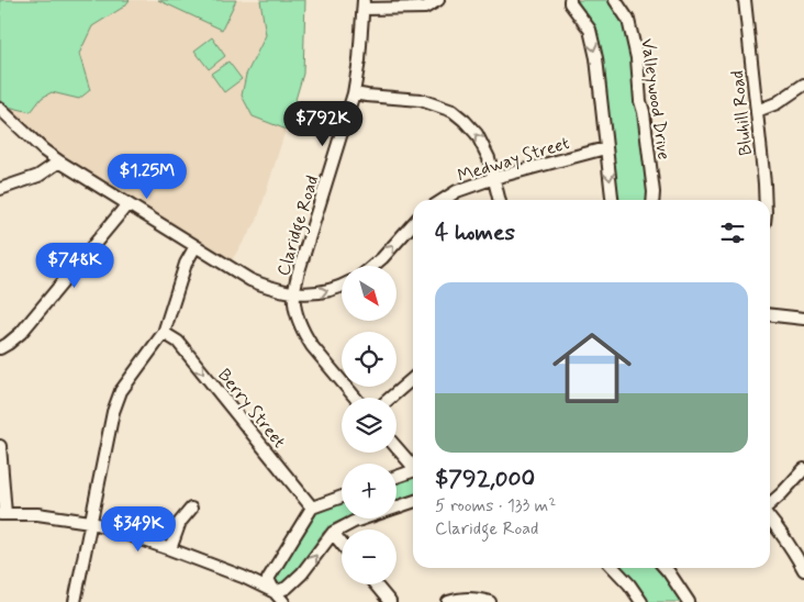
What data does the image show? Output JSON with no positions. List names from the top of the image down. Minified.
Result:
{"streets":{"street":["Valleywood Drive","Bluhill Road","Medway Street","Claridge Road","Berry Street"]},"one_way":["Berry Street"],"north":"bottom right","page":{"price":["$792K","$1.25M","$748K","$349K"],"heading":"4 homes","map_buttons":["+","−"],"list":[{"name":"$792,000","note":"5 rooms · 133 m² · Claridge Road"}]}}
